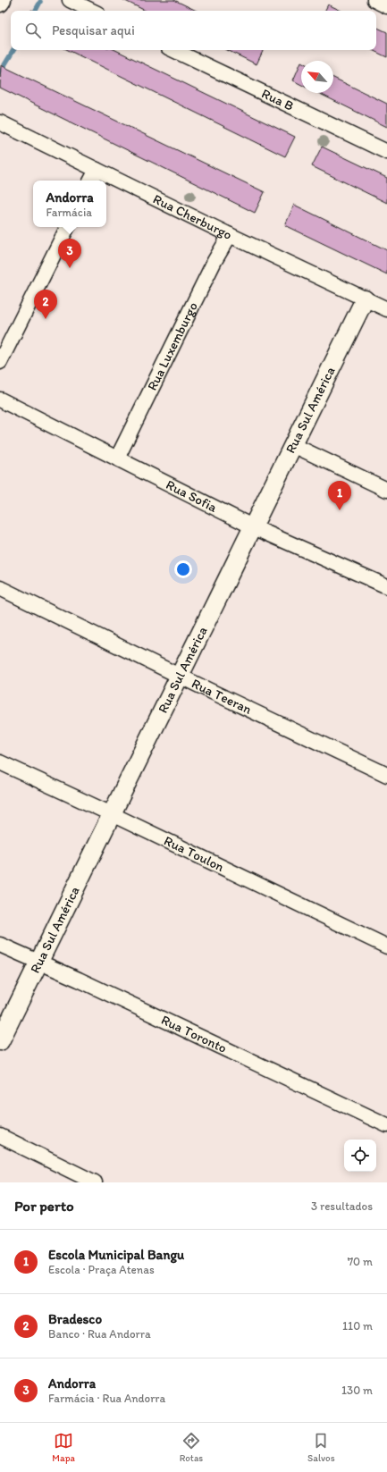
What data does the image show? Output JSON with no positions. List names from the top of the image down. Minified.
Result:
{"streets":{"street":["Rua B","Rua Cherburgo","Rua Luxemburgo","Rua Sul América","Rua Sofia","Rua Teeran","Rua Toulon","Rua Toronto"]},"crossings":[["Rua Cherburgo","Rua Luxemburgo"],["Rua Cherburgo","Rua Sul América"],["Rua Luxemburgo","Rua Sofia"],["Rua Sul América","Rua Sofia"],["Rua Sul América","Rua Teeran"],["Rua Sul América","Rua Toulon"],["Rua Sul América","Rua Toronto"]],"north":"top left","page":{"search":"Pesquisar aqui","popup":["Andorra","Farmácia"],"pins":["3","2","1"],"heading":["Por perto","3 resultados"],"list":[{"mark":"1","name":"Escola Municipal Bangu","note":"Escola · Praça Atenas","value":"70 m"},{"mark":"2","name":"Bradesco","note":"Banco · Rua Andorra","value":"110 m"},{"mark":"3","name":"Andorra","note":"Farmácia · Rua Andorra","value":"130 m"}],"nav":["Mapa","Rotas","Salvos"]}}
